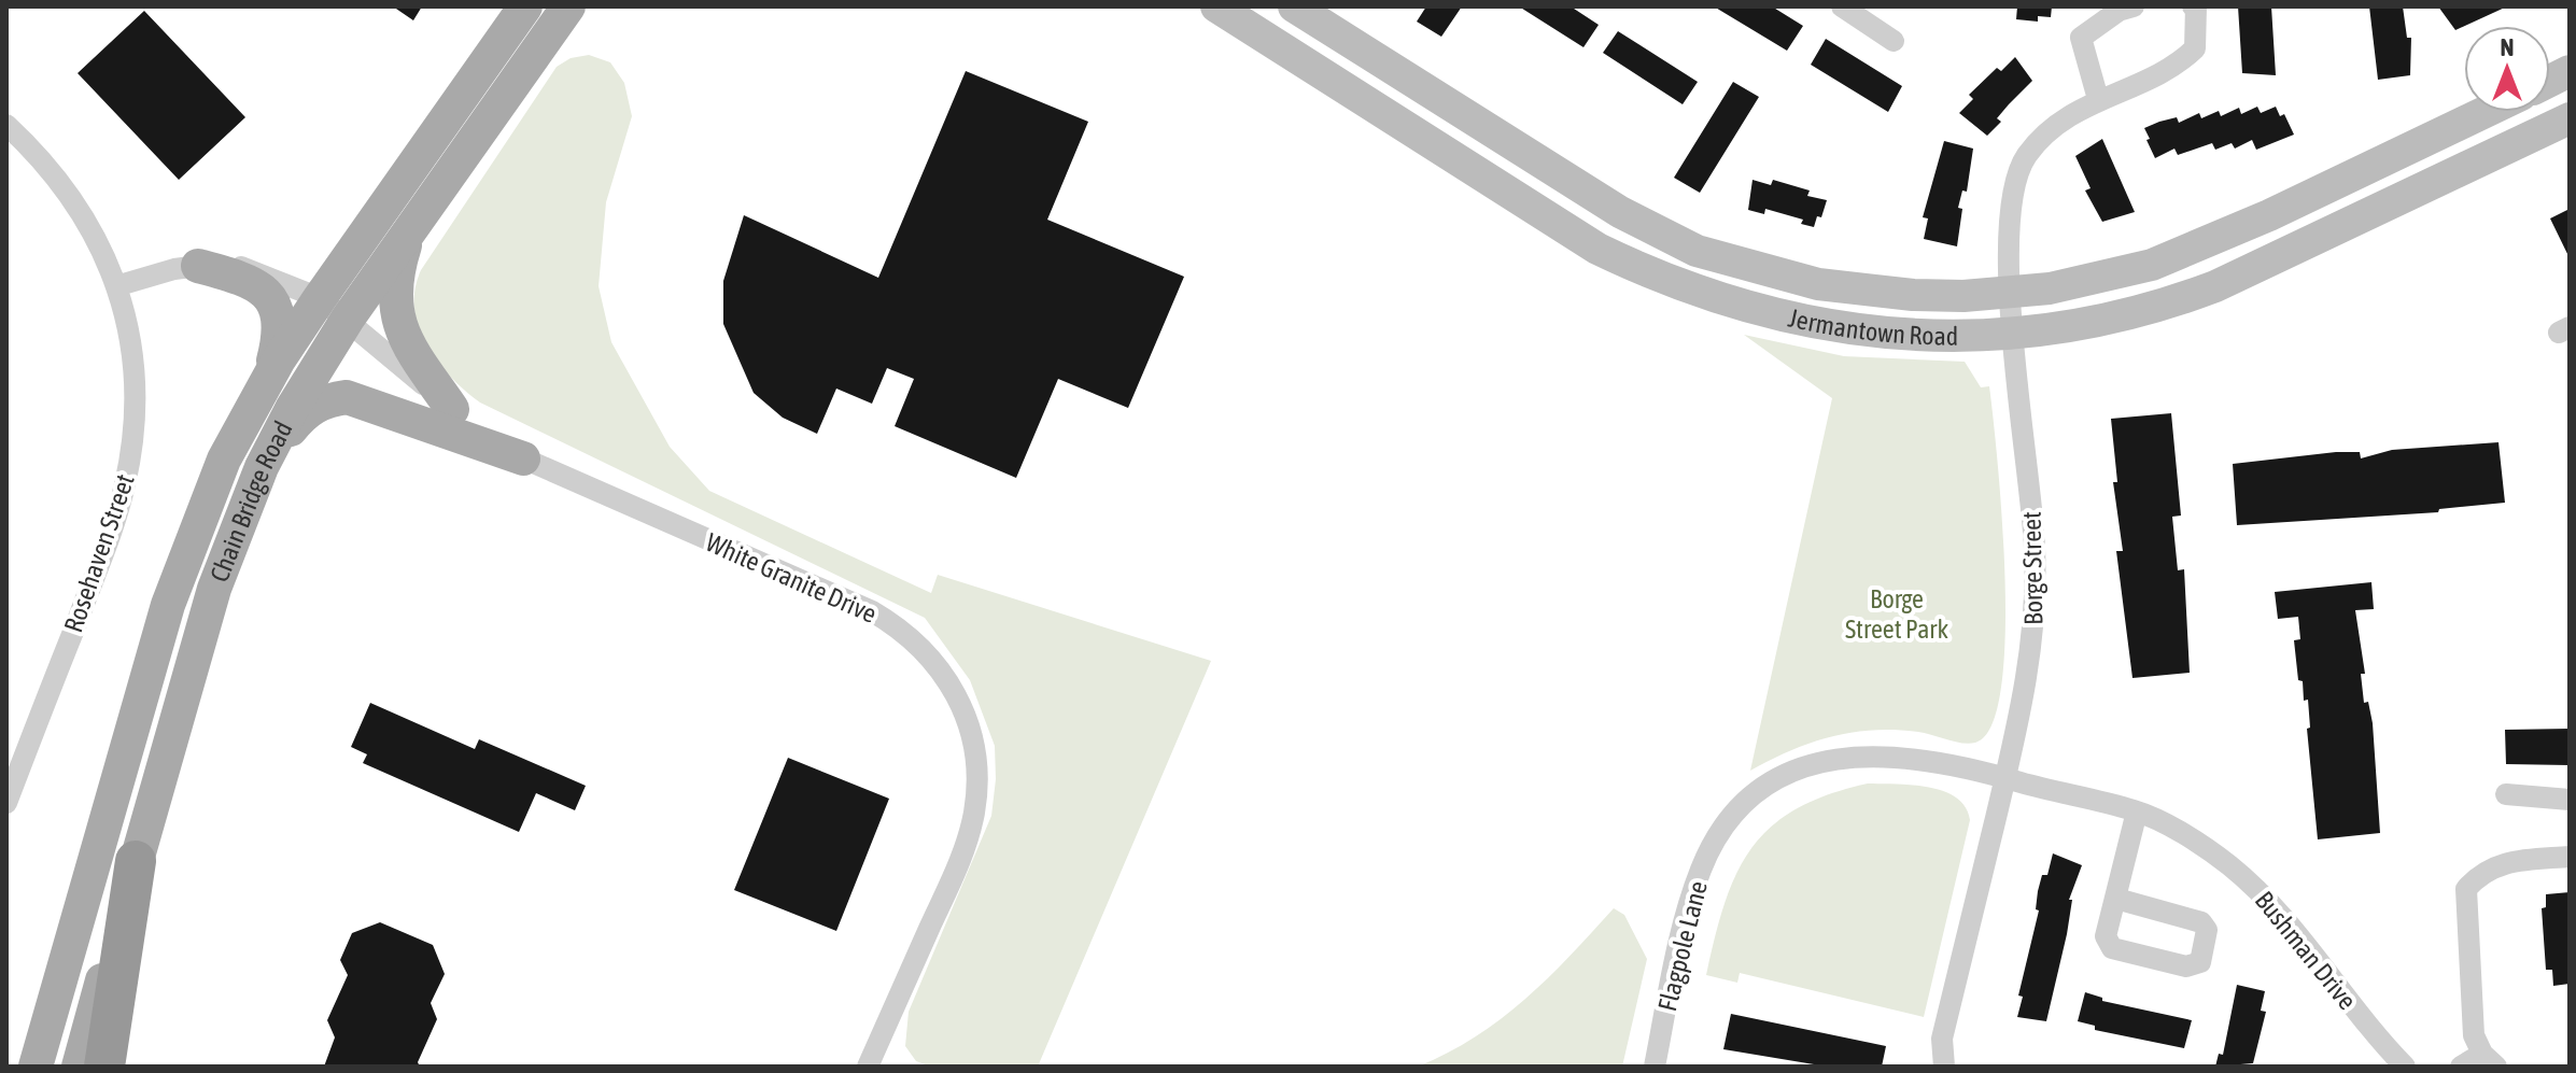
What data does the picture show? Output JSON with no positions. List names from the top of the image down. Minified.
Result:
{"streets":{"main road":["Jermantown Road","Chain Bridge Road"],"street":["Rosehaven Street","Borge Street","White Granite Drive","Flagpole Lane","Bushman Drive"]},"crossings":[["Jermantown Road","Borge Street"],["Chain Bridge Road","White Granite Drive"],["Rosehaven Street","White Granite Drive"],["Borge Street","Flagpole Lane"],["Borge Street","Bushman Drive"],["Flagpole Lane","Bushman Drive"]],"parks":["Borge Street Park"],"north":"top"}
